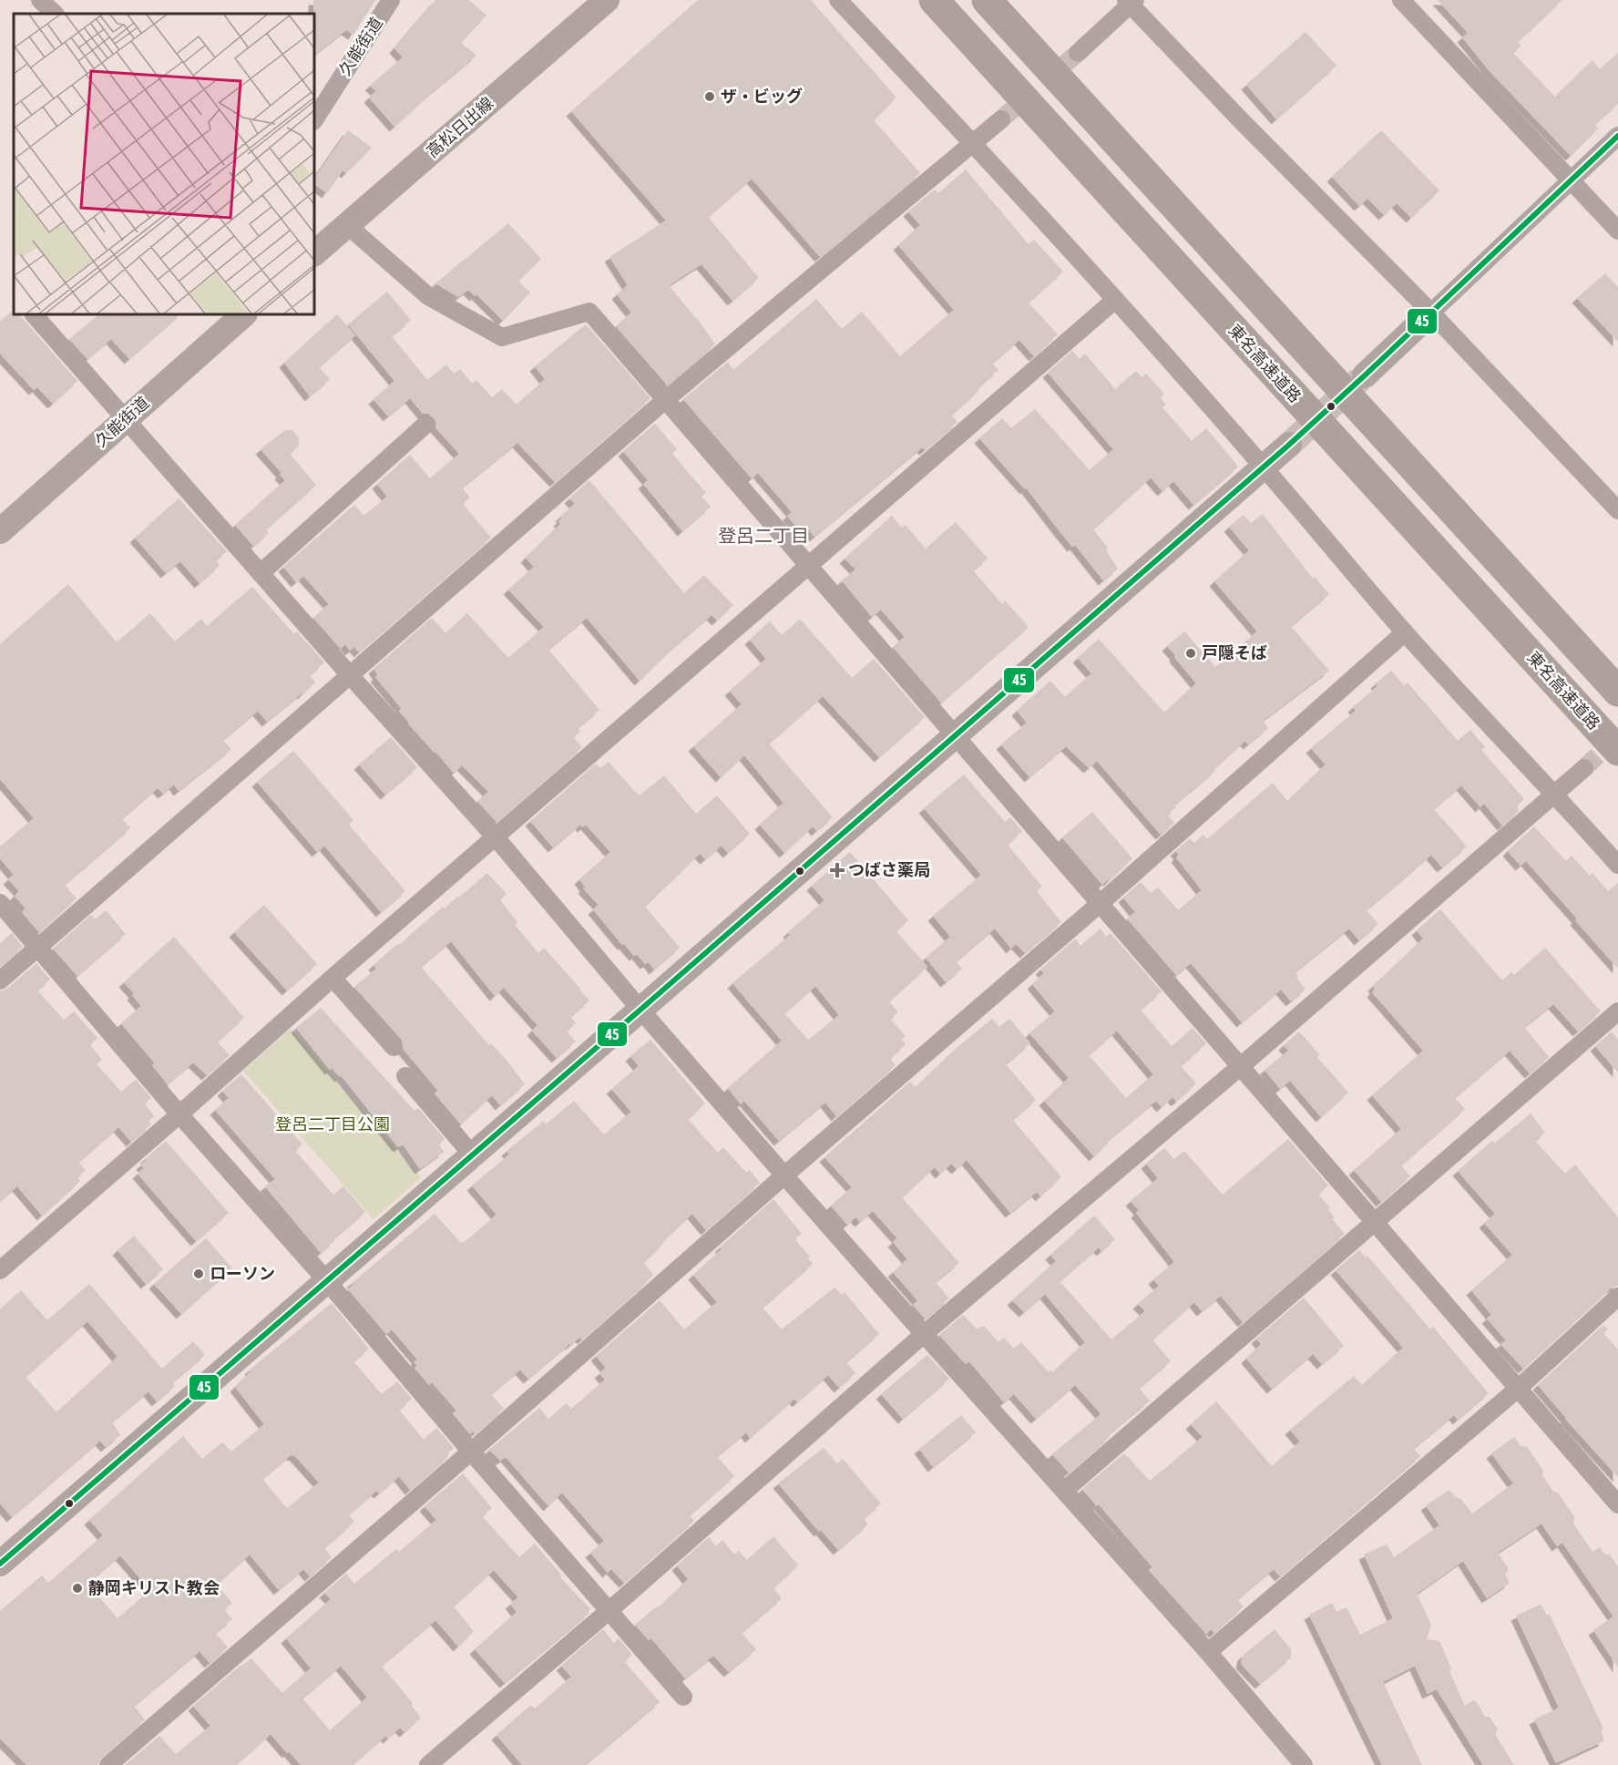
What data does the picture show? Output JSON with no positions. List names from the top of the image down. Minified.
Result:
{"streets":{"highway":["東名高速道路"],"street":["久能街道","高松日出線"]},"districts":["登呂二丁目"],"parks":["登呂二丁目公園"],"places":{"other":["ザ・ビッグ","戸隠そば","ローソン","静岡キリスト教会"],"health":["つばさ薬局"]},"lines":["transit line 45"]}
